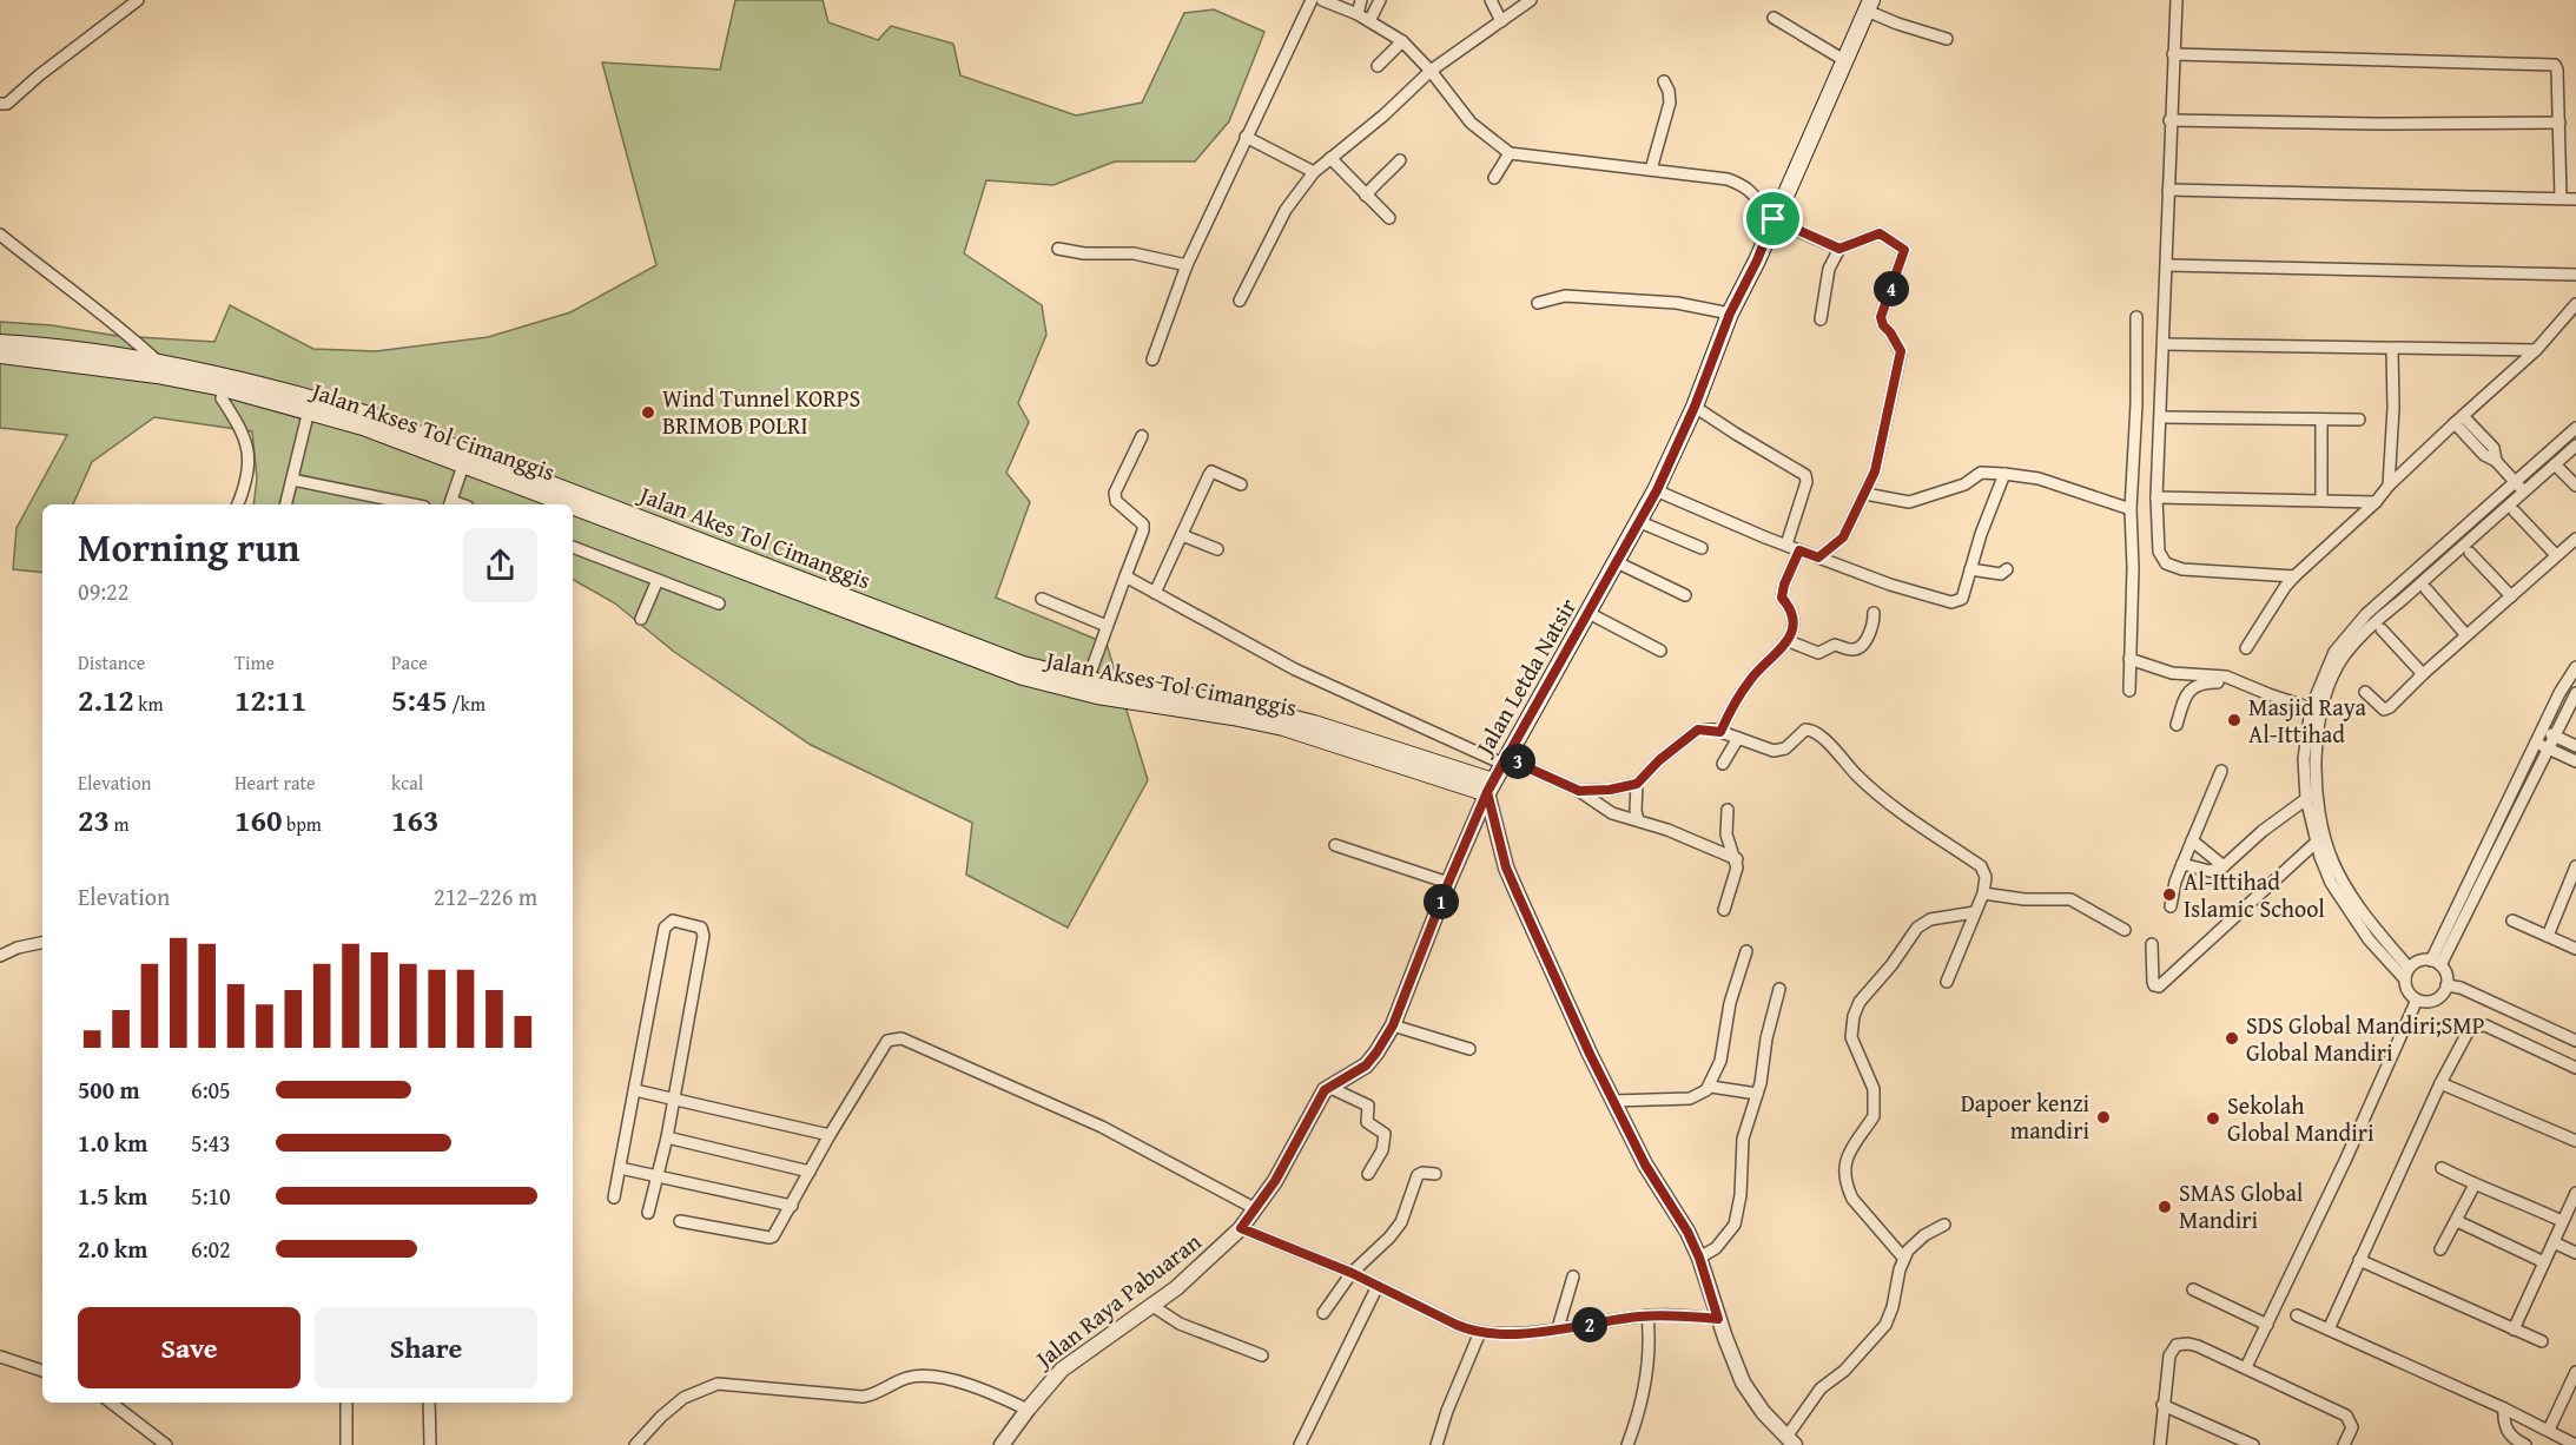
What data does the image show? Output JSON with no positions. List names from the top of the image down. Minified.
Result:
{"streets":{"main road":["Jalan Akses Tol Cimanggis","Jalan Akes Tol Cimanggis","Jalan Letda Natsir"],"street":["Jalan Raya Pabuaran"]},"crossings":[["Jalan Akses Tol Cimanggis","Jalan Akes Tol Cimanggis"],["Jalan Akses Tol Cimanggis","Jalan Letda Natsir"],["Jalan Akses Tol Cimanggis","Jalan Raya Pabuaran"],["Jalan Akes Tol Cimanggis","Jalan Letda Natsir"],["Jalan Akes Tol Cimanggis","Jalan Raya Pabuaran"],["Jalan Letda Natsir","Jalan Raya Pabuaran"]],"places":["Wind Tunnel KORPS BRIMOB POLRI","Masjid Raya Al-Ittihad","Al-Ittihad Islamic School","SDS Global Mandiri;SMP Global Mandiri","Dapoer kenzi mandiri","Sekolah Global Mandiri","SMAS Global Mandiri"],"page":{"pins":["4","3","1","2"],"heading":["Morning run","09:22"],"stats":[["Distance","2.12 km"],["Time","12:11"],["Pace","5:45 /km"],["Elevation","23 m"],["Heart rate","160 bpm"],["kcal","163"]],"chart":["Elevation","212–226 m"],"list":[{"name":"500 m","note":"6:05"},{"name":"1.0 km","note":"5:43"},{"name":"1.5 km","note":"5:10"},{"name":"2.0 km","note":"6:02"}],"buttons":["Save","Share"]}}
